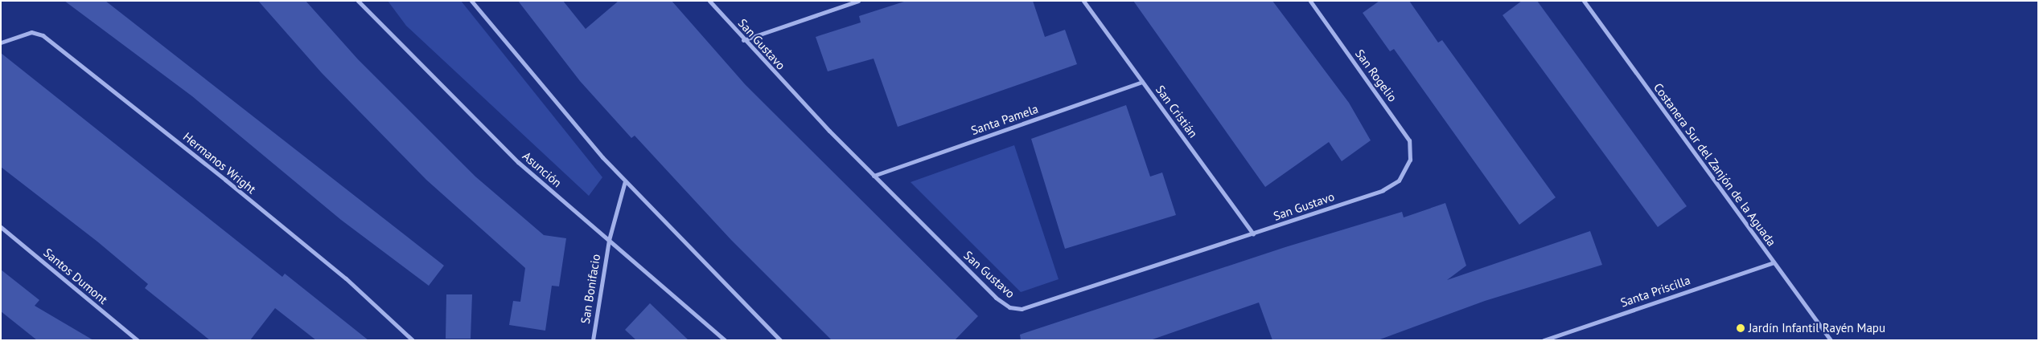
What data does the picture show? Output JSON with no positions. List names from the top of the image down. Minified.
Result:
{"streets":{"street":["San Gustavo","San Rogelio","San Cristián","Santa Pamela","Hermanos Wright","Costanera Sur del Zanjón de la Aguada","Asunción","Santos Dumont","San Bonifacio","Santa Priscilla"]},"crossings":[["San Gustavo","San Rogelio"],["San Gustavo","San Cristián"],["San Gustavo","Santa Pamela"],["San Cristián","Santa Pamela"],["Costanera Sur del Zanjón de la Aguada","Santa Priscilla"],["Asunción","San Bonifacio"]],"places":["Jardín Infantil Rayén Mapu"]}
